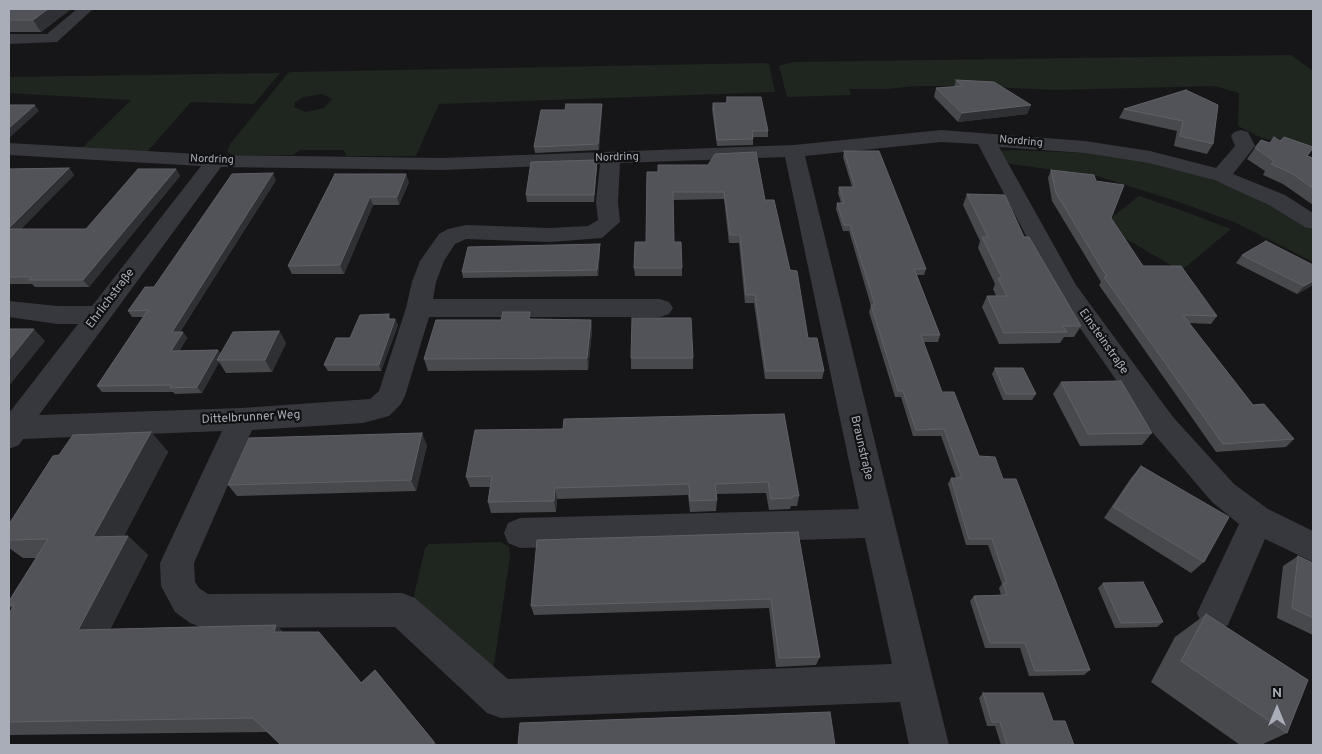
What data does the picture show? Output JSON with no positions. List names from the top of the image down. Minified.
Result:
{"streets":{"street":["Nordring","Ehrlichstraße","Einsteinstraße","Dittelbrunner Weg","Braunstraße"]},"crossings":[["Nordring","Ehrlichstraße"],["Nordring","Einsteinstraße"],["Nordring","Dittelbrunner Weg"],["Nordring","Braunstraße"],["Ehrlichstraße","Dittelbrunner Weg"]],"north":"top"}
